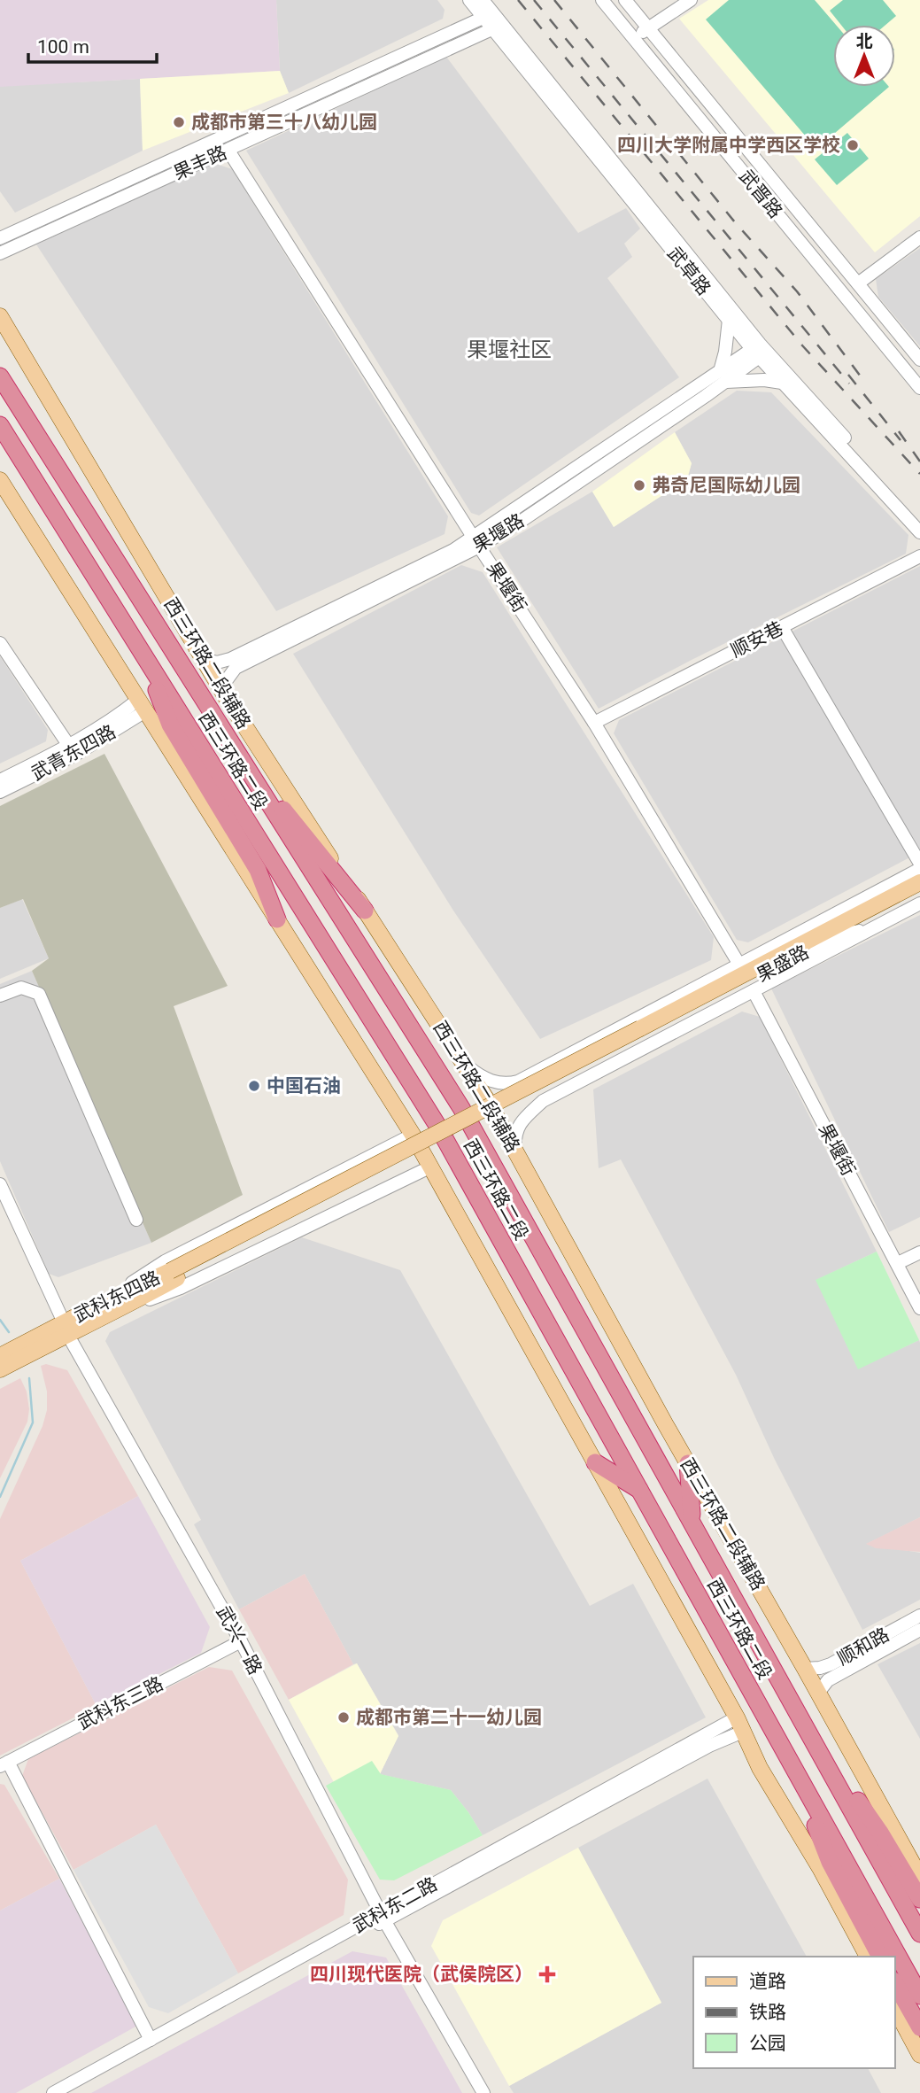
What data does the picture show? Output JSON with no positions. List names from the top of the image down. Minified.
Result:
{"streets":{"highway":["西三环路二段"],"main road":["西三环路二段辅路","果盛路","武科东四路"],"street":["果丰路","武晋路","武草路","果堰路","果堰街","顺安巷","武青东四路","武兴一路","顺和路","武科东三路","武科东二路"]},"crossings":[["果丰路","武草路"],["果丰路","果堰街"],["武草路","果堰路"],["果堰路","果堰街"],["果堰路","西三环路二段辅路"],["果堰街","顺安巷"],["西三环路二段辅路","顺和路"],["果盛路","武科东四路"],["武科东四路","武兴一路"],["武兴一路","武科东三路"],["武兴一路","武科东二路"]],"districts":["果堰社区"],"places":{"other":["成都市第三十八幼儿园","四川大学附属中学西区学校","弗奇尼国际幼儿园","中国石油","成都市第二十一幼儿园"],"health":["四川现代医院（武侯院区）"]},"legend":["道路","铁路","公园"],"scale_bar":"100 m","north":"top"}
